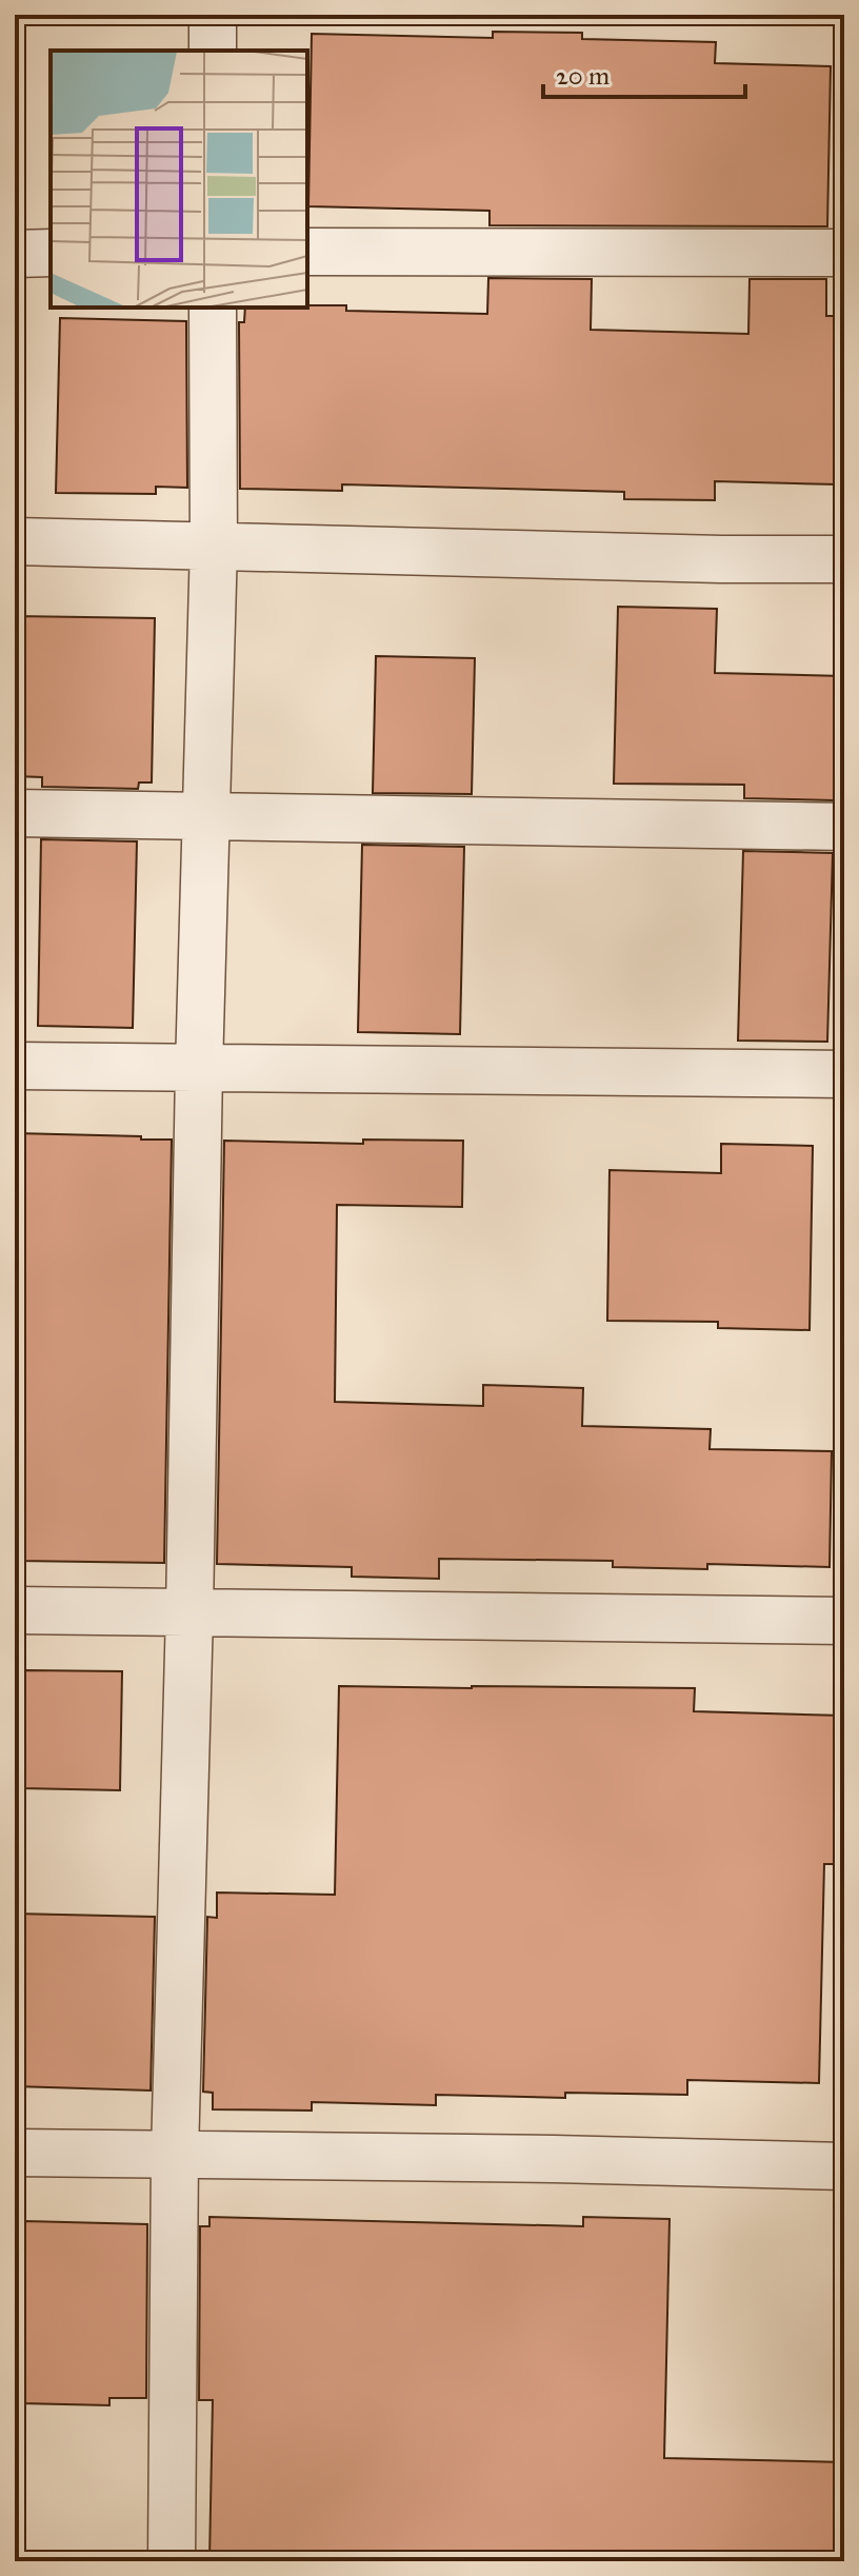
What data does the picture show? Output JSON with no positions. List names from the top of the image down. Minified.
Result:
{"scale_bar":"20 m"}
